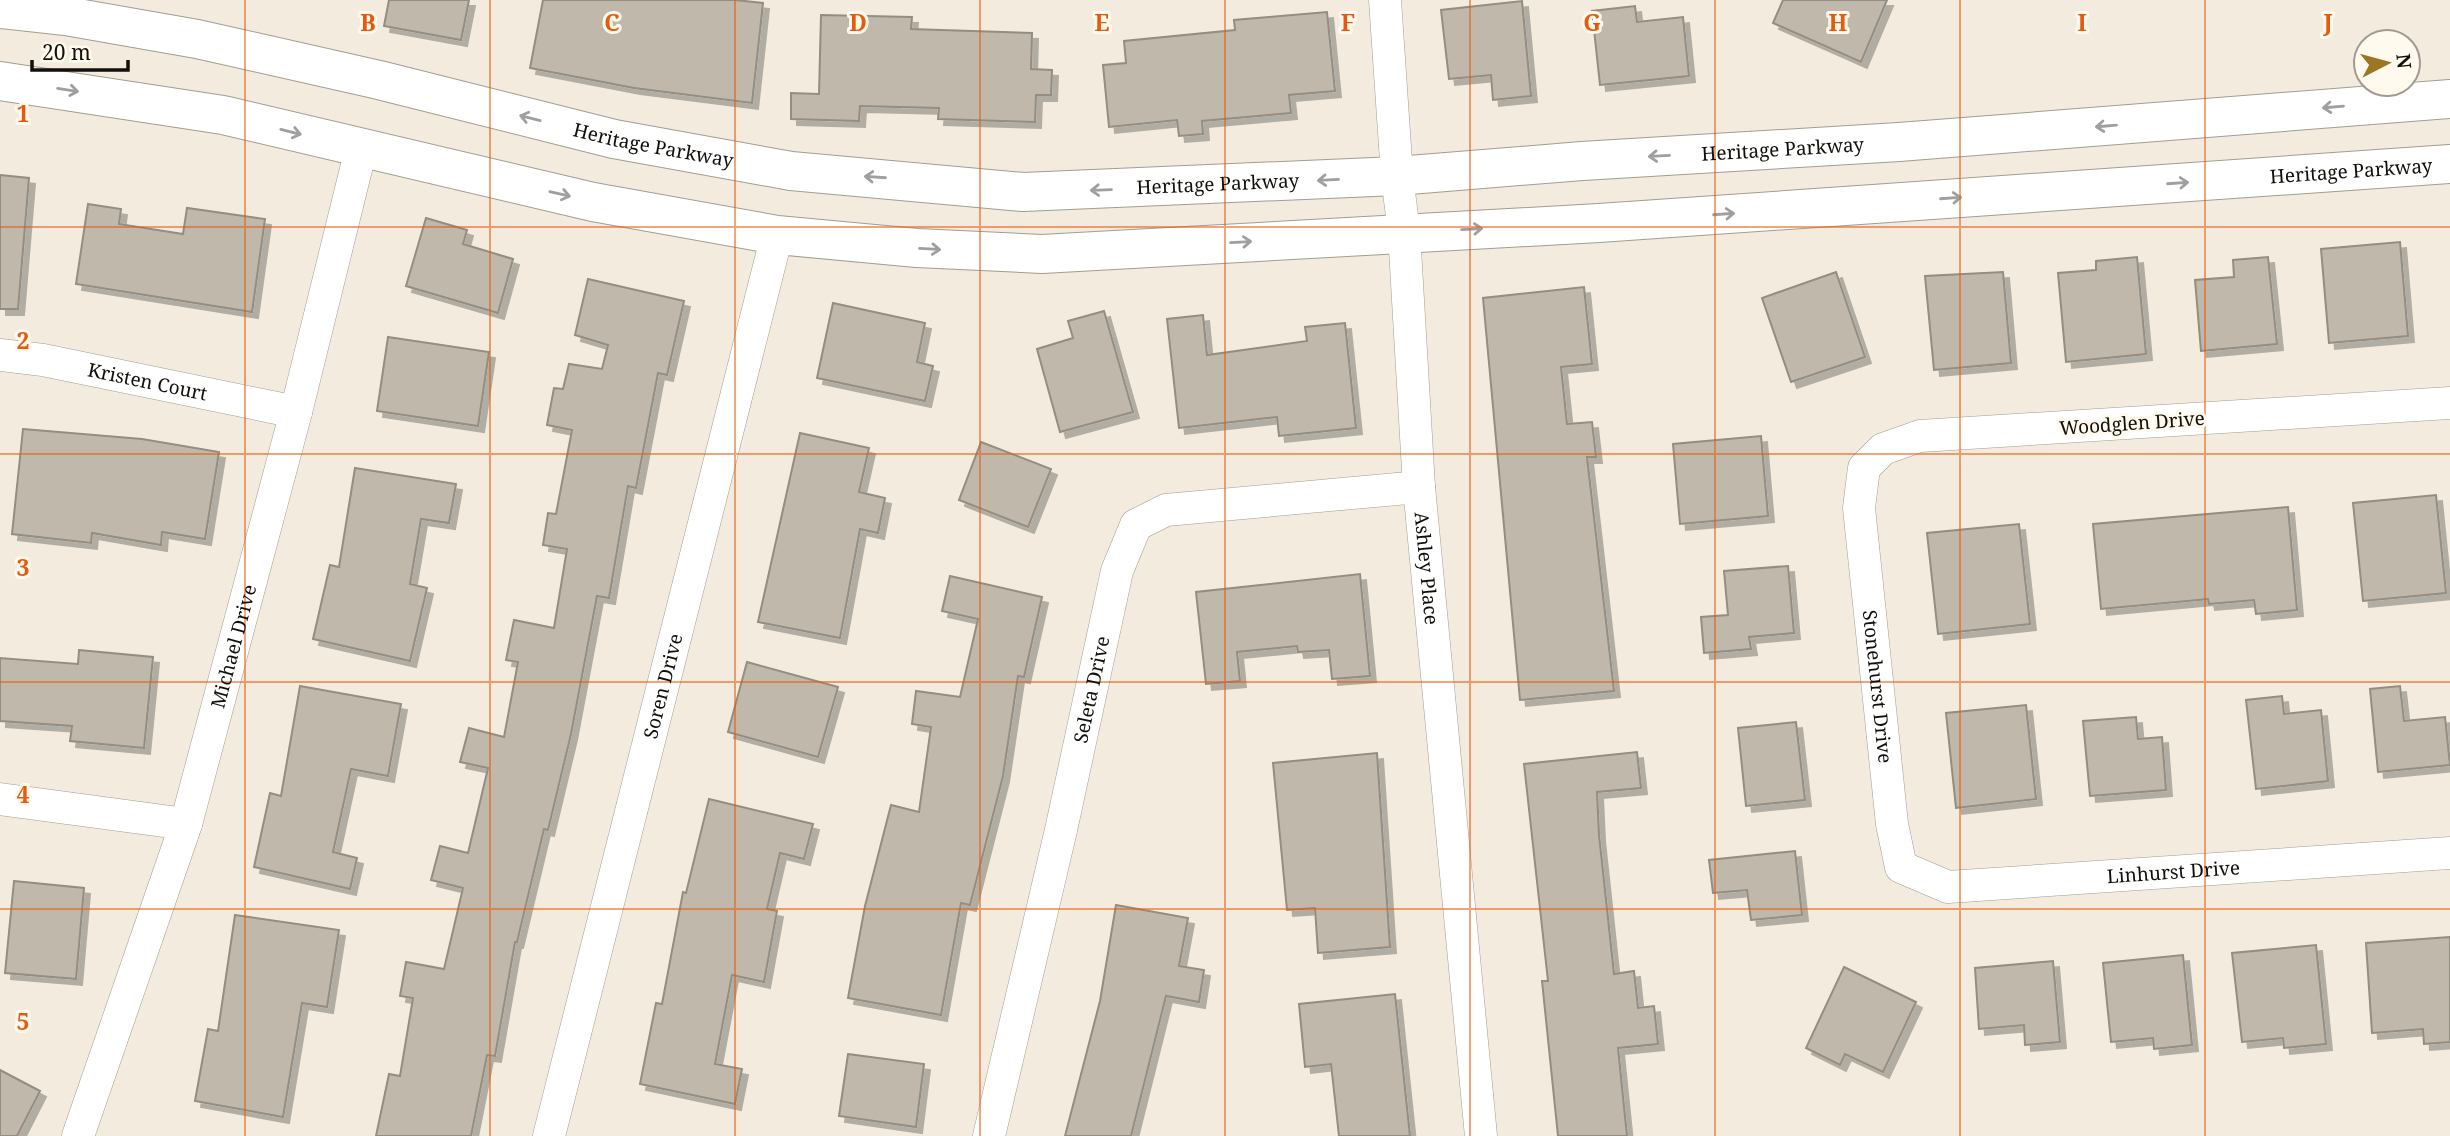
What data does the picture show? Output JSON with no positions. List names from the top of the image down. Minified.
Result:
{"streets":{"main road":["Heritage Parkway"],"street":["Kristen Court","Woodglen Drive","Ashley Place","Michael Drive","Soren Drive","Stonehurst Drive","Seleta Drive","Linhurst Drive"]},"crossings":[["Heritage Parkway","Ashley Place"],["Heritage Parkway","Michael Drive"],["Heritage Parkway","Soren Drive"],["Kristen Court","Michael Drive"],["Woodglen Drive","Stonehurst Drive"],["Ashley Place","Seleta Drive"],["Stonehurst Drive","Linhurst Drive"]],"scale_bar":"20 m","north":"right","grid":{"columns":["B","C","D","E","F","G","H","I","J"],"rows":["1","2","3","4","5"]}}
